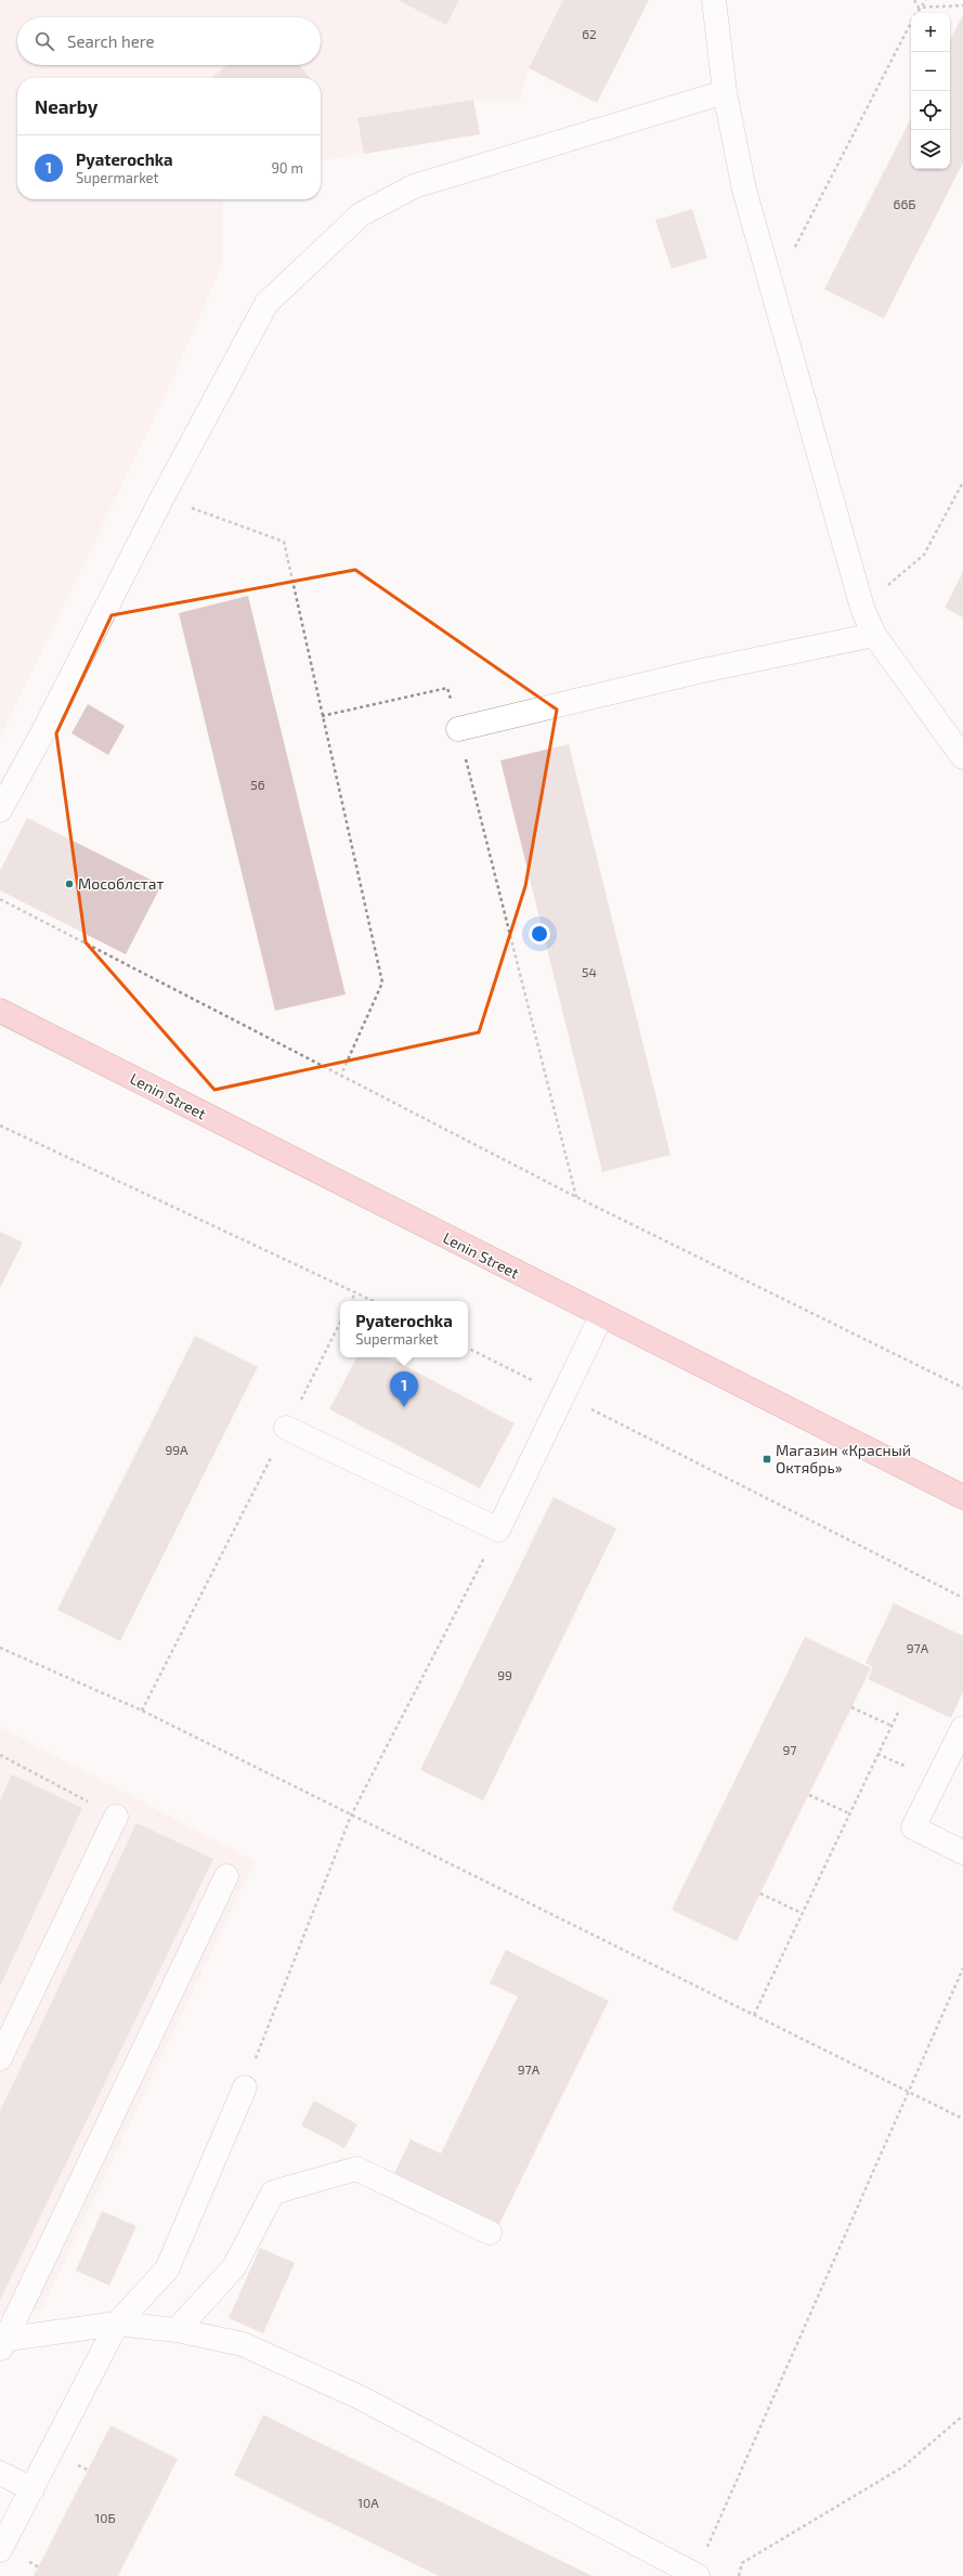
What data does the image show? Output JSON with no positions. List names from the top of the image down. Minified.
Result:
{"streets":{"main road":["Lenin Street"]},"places":{"other":["Мособлстат"],"transit":["Магазин «Красный Октябрь»"]},"house_numbers":["62","66Б","56","54","99А","97А","99","97","97А","10А","10Б"],"page":{"map_buttons":["+","−"],"search":"Search here","heading":"Nearby","list":[{"mark":"1","name":"Pyaterochka","note":"Supermarket","value":"90 m"}],"popup":["Pyaterochka","Supermarket"],"pins":"1"}}
